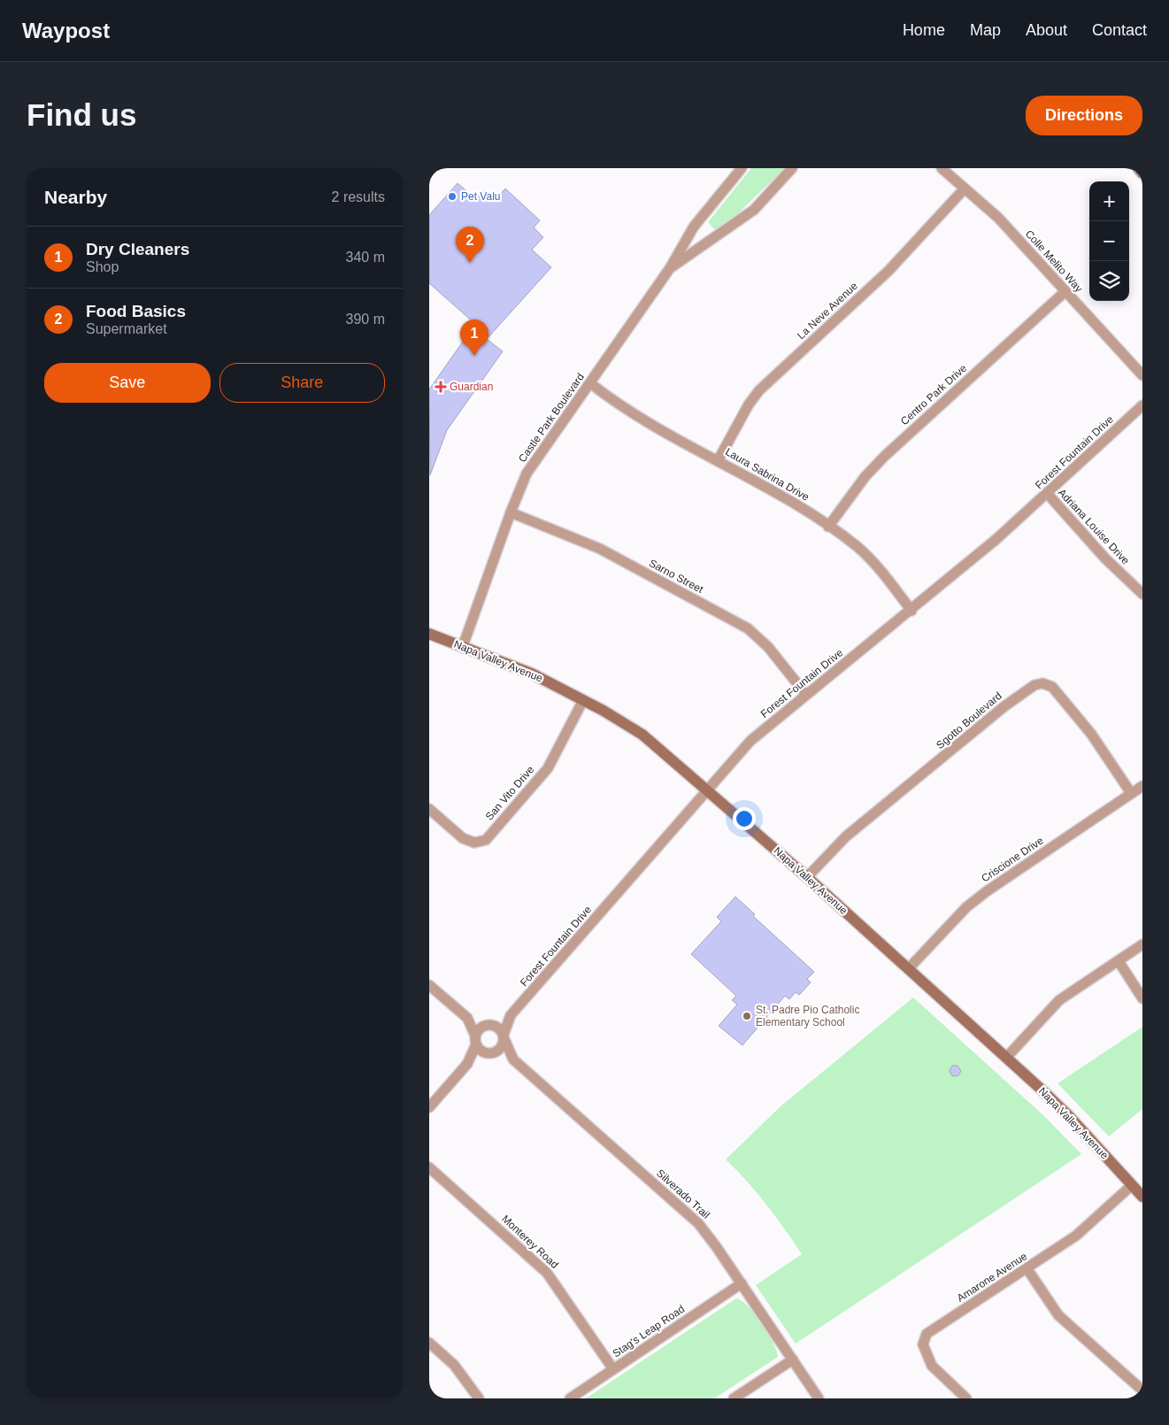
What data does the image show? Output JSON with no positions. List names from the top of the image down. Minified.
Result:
{"streets":{"street":["Colle Melito Way","La Neve Avenue","Centro Park Drive","Castle Park Boulevard","Forest Fountain Drive","Laura Sabrina Drive","Adriana Louise Drive","Sarno Street","Napa Valley Avenue","Sgotto Boulevard","San Vito Drive","Criscione Drive","Silverado Trail","Monterey Road","Amarone Avenue","Stag's Leap Road"]},"crossings":[["Colle Melito Way","La Neve Avenue"],["Colle Melito Way","Centro Park Drive"],["La Neve Avenue","Laura Sabrina Drive"],["Centro Park Drive","Laura Sabrina Drive"],["Castle Park Boulevard","Laura Sabrina Drive"],["Castle Park Boulevard","Sarno Street"],["Castle Park Boulevard","Napa Valley Avenue"],["Forest Fountain Drive","Laura Sabrina Drive"],["Forest Fountain Drive","Adriana Louise Drive"],["Forest Fountain Drive","Sarno Street"],["Forest Fountain Drive","Napa Valley Avenue"],["Forest Fountain Drive","Silverado Trail"],["Napa Valley Avenue","Sgotto Boulevard"],["Napa Valley Avenue","San Vito Drive"],["Napa Valley Avenue","Criscione Drive"],["Napa Valley Avenue","Amarone Avenue"],["Sgotto Boulevard","Criscione Drive"],["Silverado Trail","Stag's Leap Road"],["Monterey Road","Stag's Leap Road"]],"places":{"other":["Pet Valu","St. Padre Pio Catholic Elementary School"],"health":["Guardian"]},"page":{"header":"Waypost","nav":["Home","Map","About","Contact"],"buttons":["Directions",["Save","Share"]],"title":"Find us","heading":["Nearby","2 results"],"map_buttons":["+","−"],"list":[{"mark":"1","name":"Dry Cleaners","note":"Shop","value":"340 m"},{"mark":"2","name":"Food Basics","note":"Supermarket","value":"390 m"}],"pins":["2","1"]}}
